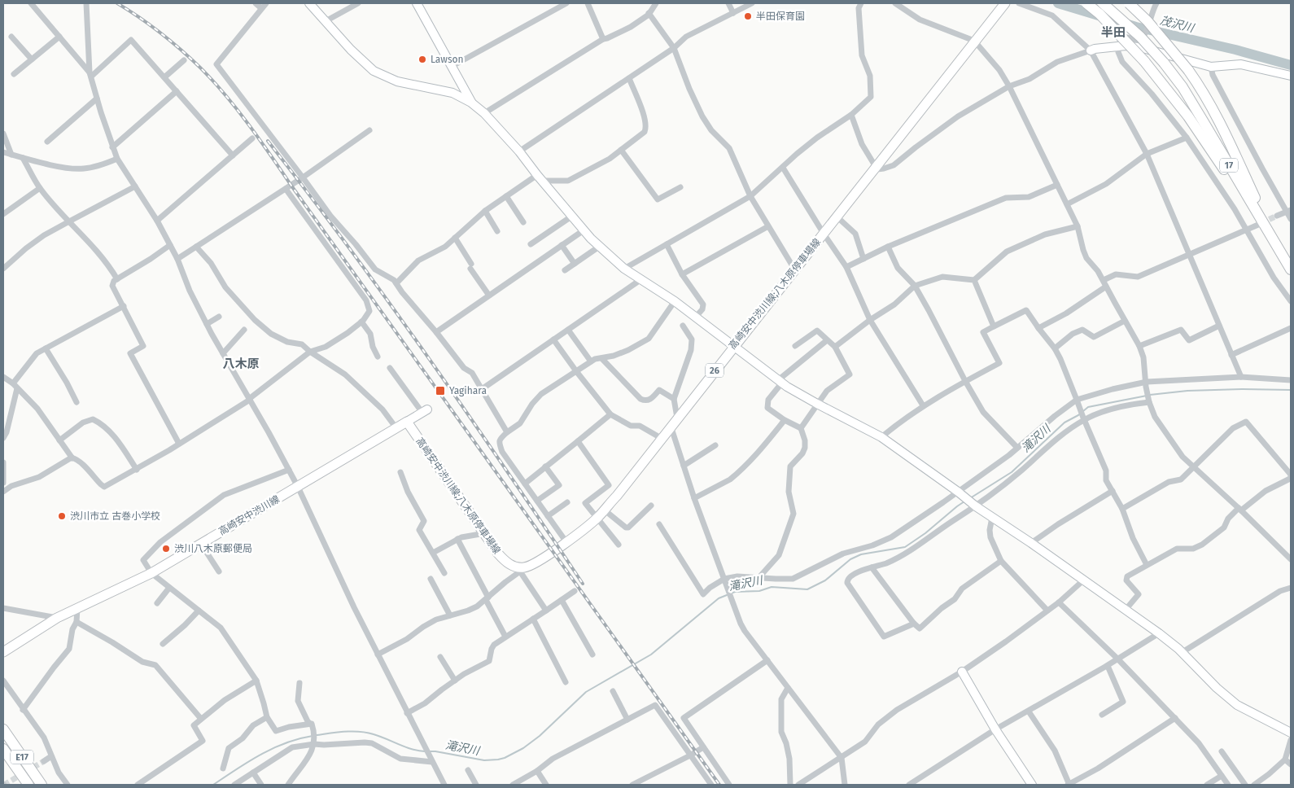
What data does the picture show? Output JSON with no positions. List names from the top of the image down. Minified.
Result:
{"streets":{"highway":["17","E17"],"main road":["高崎安中渋川線;八木原停車場線","26","高崎安中渋川線"]},"crossings":[["高崎安中渋川線;八木原停車場線","高崎安中渋川線"]],"districts":["半田","八木原"],"water":["茂沢川","滝沢川"],"places":{"other":["半田保育園","Lawson","渋川市立 古巻小学校","渋川八木原郵便局"],"transit":["Yagihara"]}}
